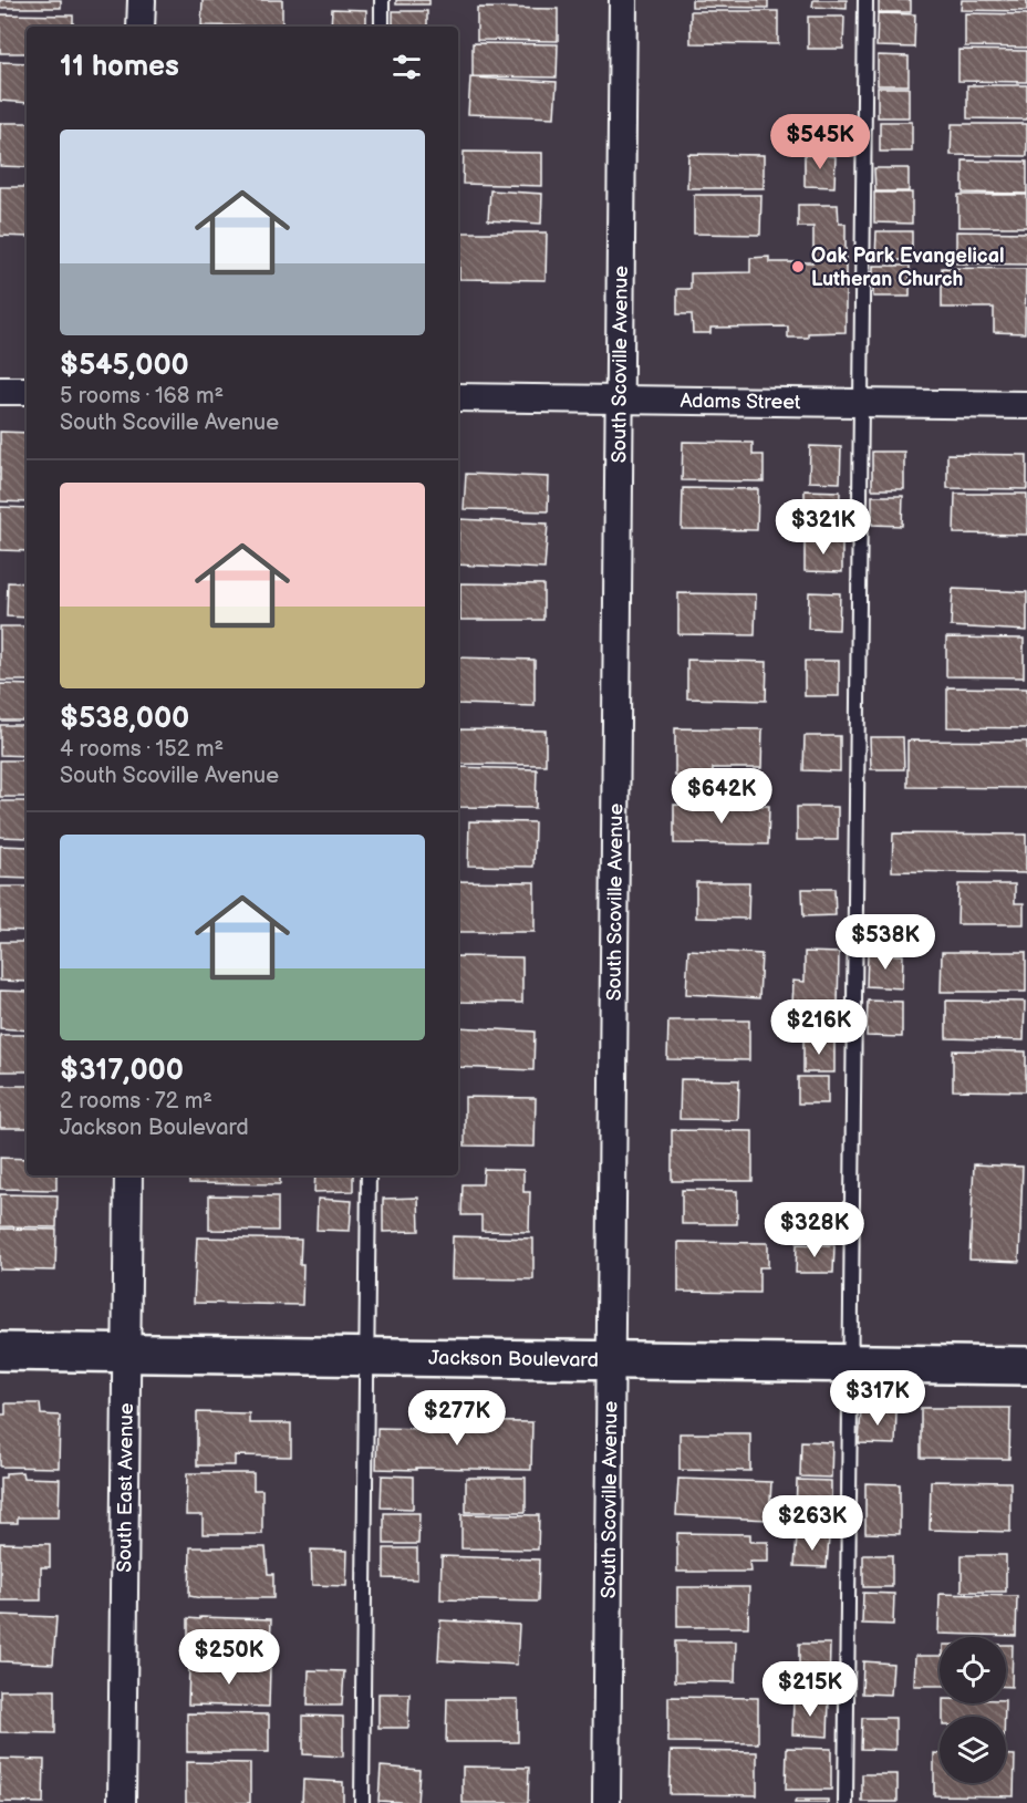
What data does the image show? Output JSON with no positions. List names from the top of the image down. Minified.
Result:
{"streets":{"street":["South Scoville Avenue","Adams Street","Jackson Boulevard","South East Avenue"]},"crossings":[["South Scoville Avenue","Adams Street"],["South Scoville Avenue","Jackson Boulevard"],["Jackson Boulevard","South East Avenue"]],"places":["Oak Park Evangelical Lutheran Church"],"page":{"heading":"11 homes","list":[{"name":"$545,000","note":"5 rooms · 168 m² · South Scoville Avenue"},{"name":"$538,000","note":"4 rooms · 152 m² · South Scoville Avenue"},{"name":"$317,000","note":"2 rooms · 72 m² · Jackson Boulevard"}],"price":["$545K","$321K","$642K","$538K","$216K","$328K","$317K","$277K","$263K","$250K","$215K"]}}
